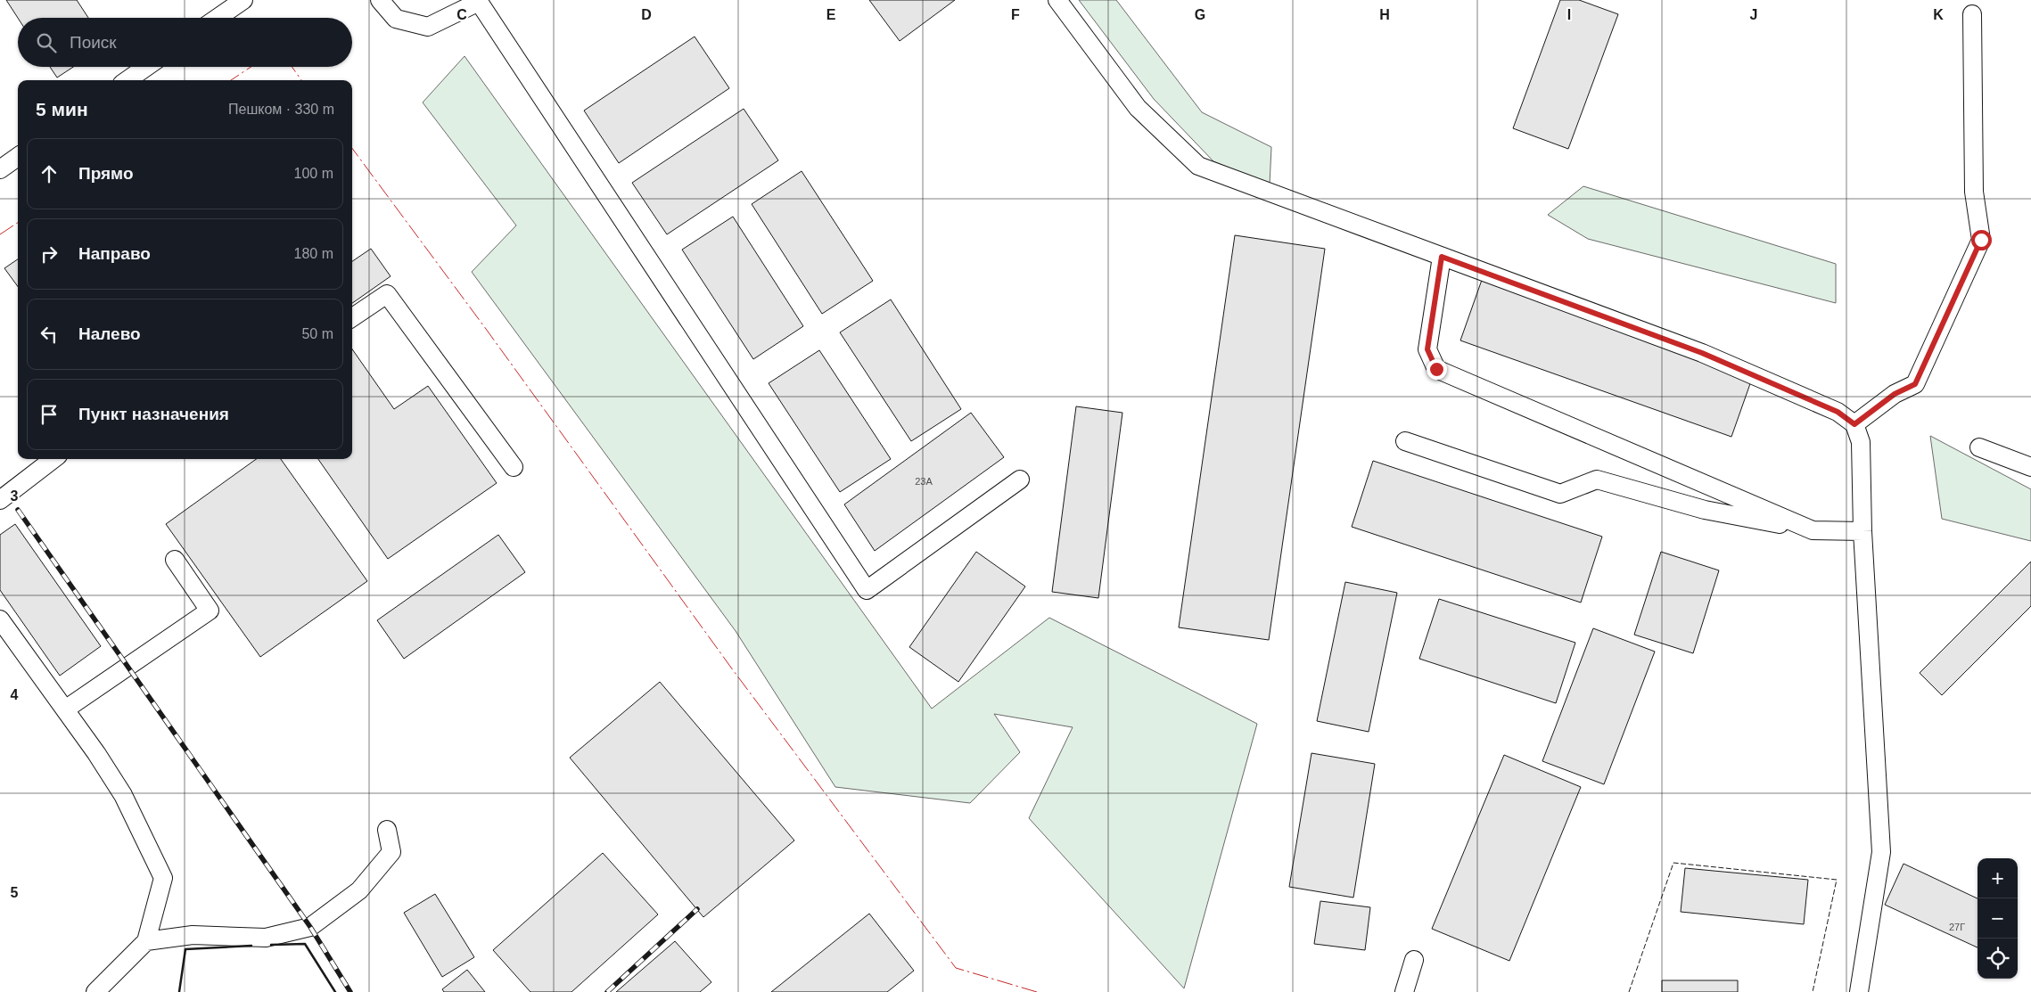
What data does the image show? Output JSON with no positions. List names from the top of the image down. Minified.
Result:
{"house_numbers":["23А","27Г"],"page":{"search":"Поиск","heading":["5 мин","Пешком · 330 m"],"list":[["Прямо","100 m"],["Направо","180 m"],["Налево","50 m"],"Пункт назначения"],"map_buttons":["+","−"]},"grid":{"columns":["C","D","E","F","G","H","I","J","K"],"rows":["3","4","5"]}}
